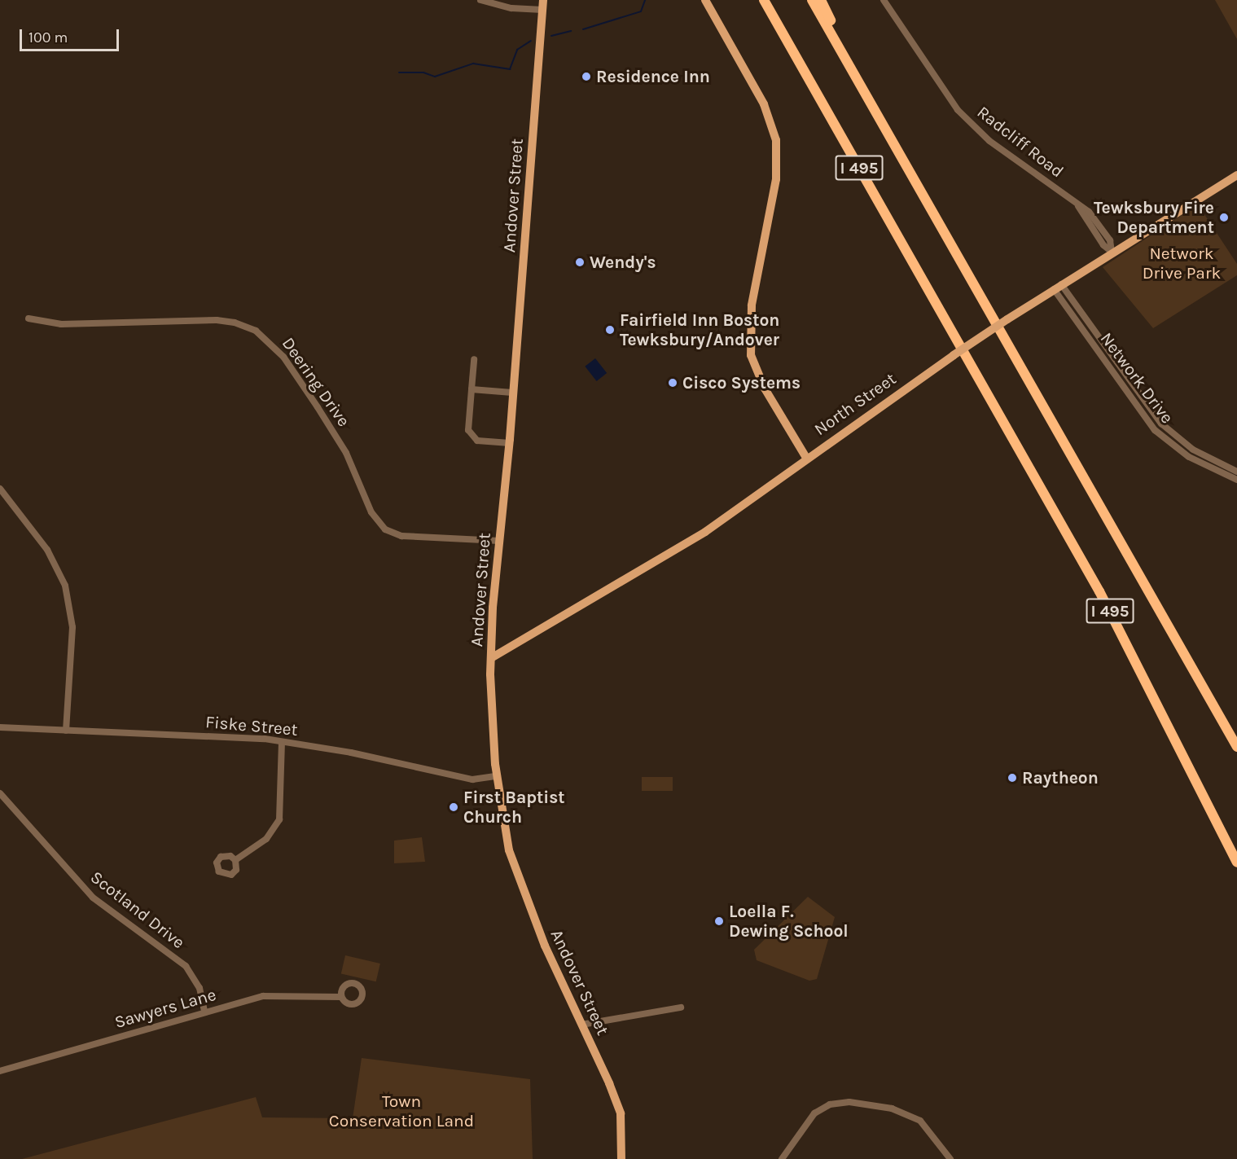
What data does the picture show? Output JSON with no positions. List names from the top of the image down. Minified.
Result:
{"streets":{"highway":["I 495"],"main road":["Andover Street","North Street"],"street":["Radcliff Road","Network Drive","Deering Drive","Fiske Street","Scotland Drive","Sawyers Lane"]},"crossings":[["Radcliff Road","North Street"],["Andover Street","Deering Drive"],["Andover Street","North Street"],["Andover Street","Fiske Street"],["Network Drive","North Street"],["Scotland Drive","Sawyers Lane"]],"parks":["Network Drive Park","Town Conservation Land"],"places":["Residence Inn","Tewksbury Fire Department","Wendy's","Fairfield Inn Boston Tewksbury/Andover","Cisco Systems","Raytheon","First Baptist Church","Loella F. Dewing School"],"scale_bar":"100 m"}
